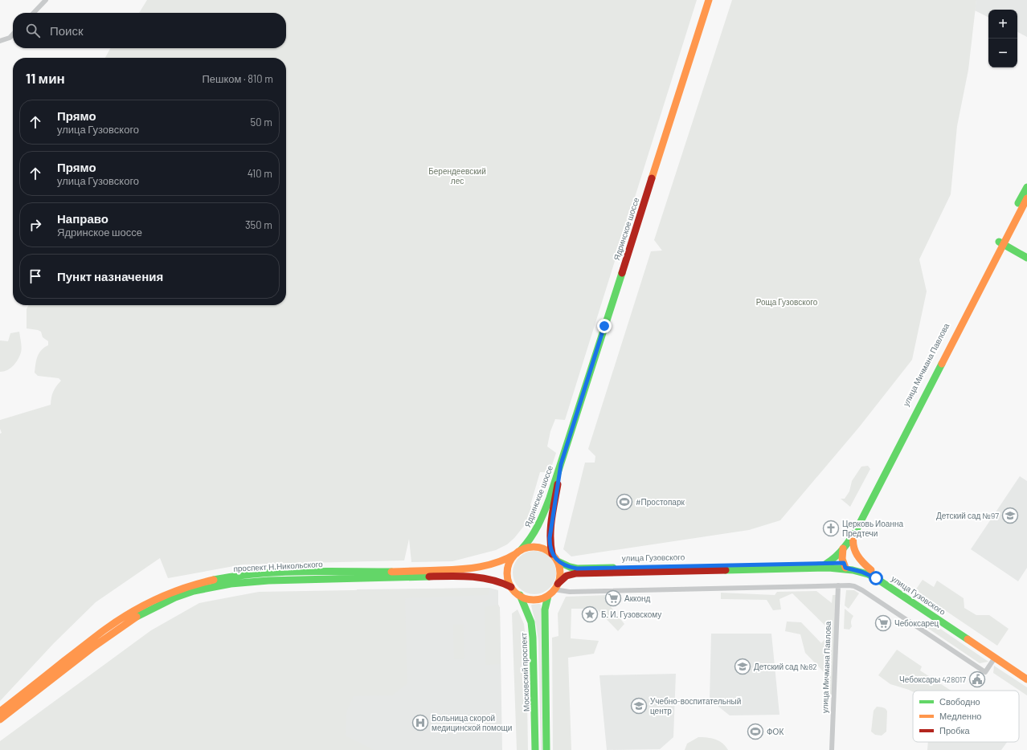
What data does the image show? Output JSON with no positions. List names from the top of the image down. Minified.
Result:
{"streets":{"main road":["Ядринское шоссе","улица Мичмана Павлова","улица Гузовского","проспект Н.Никольского","Московский проспект"]},"crossings":[["Ядринское шоссе","улица Гузовского"],["Ядринское шоссе","проспект Н.Никольского"],["Ядринское шоссе","Московский проспект"],["улица Мичмана Павлова","улица Гузовского"],["улица Гузовского","проспект Н.Никольского"],["улица Гузовского","Московский проспект"],["проспект Н.Никольского","Московский проспект"]],"parks":["Берендеевский лес","Роща Гузовского"],"places":{"sports":["#Простопарк","ФОК"],"school or university":["Детский сад №97","Детский сад №82","Учебно-воспитательный центр"],"church":["Церковь Иоанна Предтечи"],"supermarket":["Акконд","Чебоксарец"],"place":["Б. И. Гузовскому"],"public building":["Чебоксары 428017"],"hospital":["Больница скорой медицинской помощи"]},"legend":["Свободно","Медленно","Пробка"],"page":{"map_buttons":["+","−"],"search":"Поиск","heading":["11 мин","Пешком · 810 m"],"list":[["Прямо","улица Гузовского","50 m"],["Прямо","улица Гузовского","410 m"],["Направо","Ядринское шоссе","350 m"],"Пункт назначения"]}}
